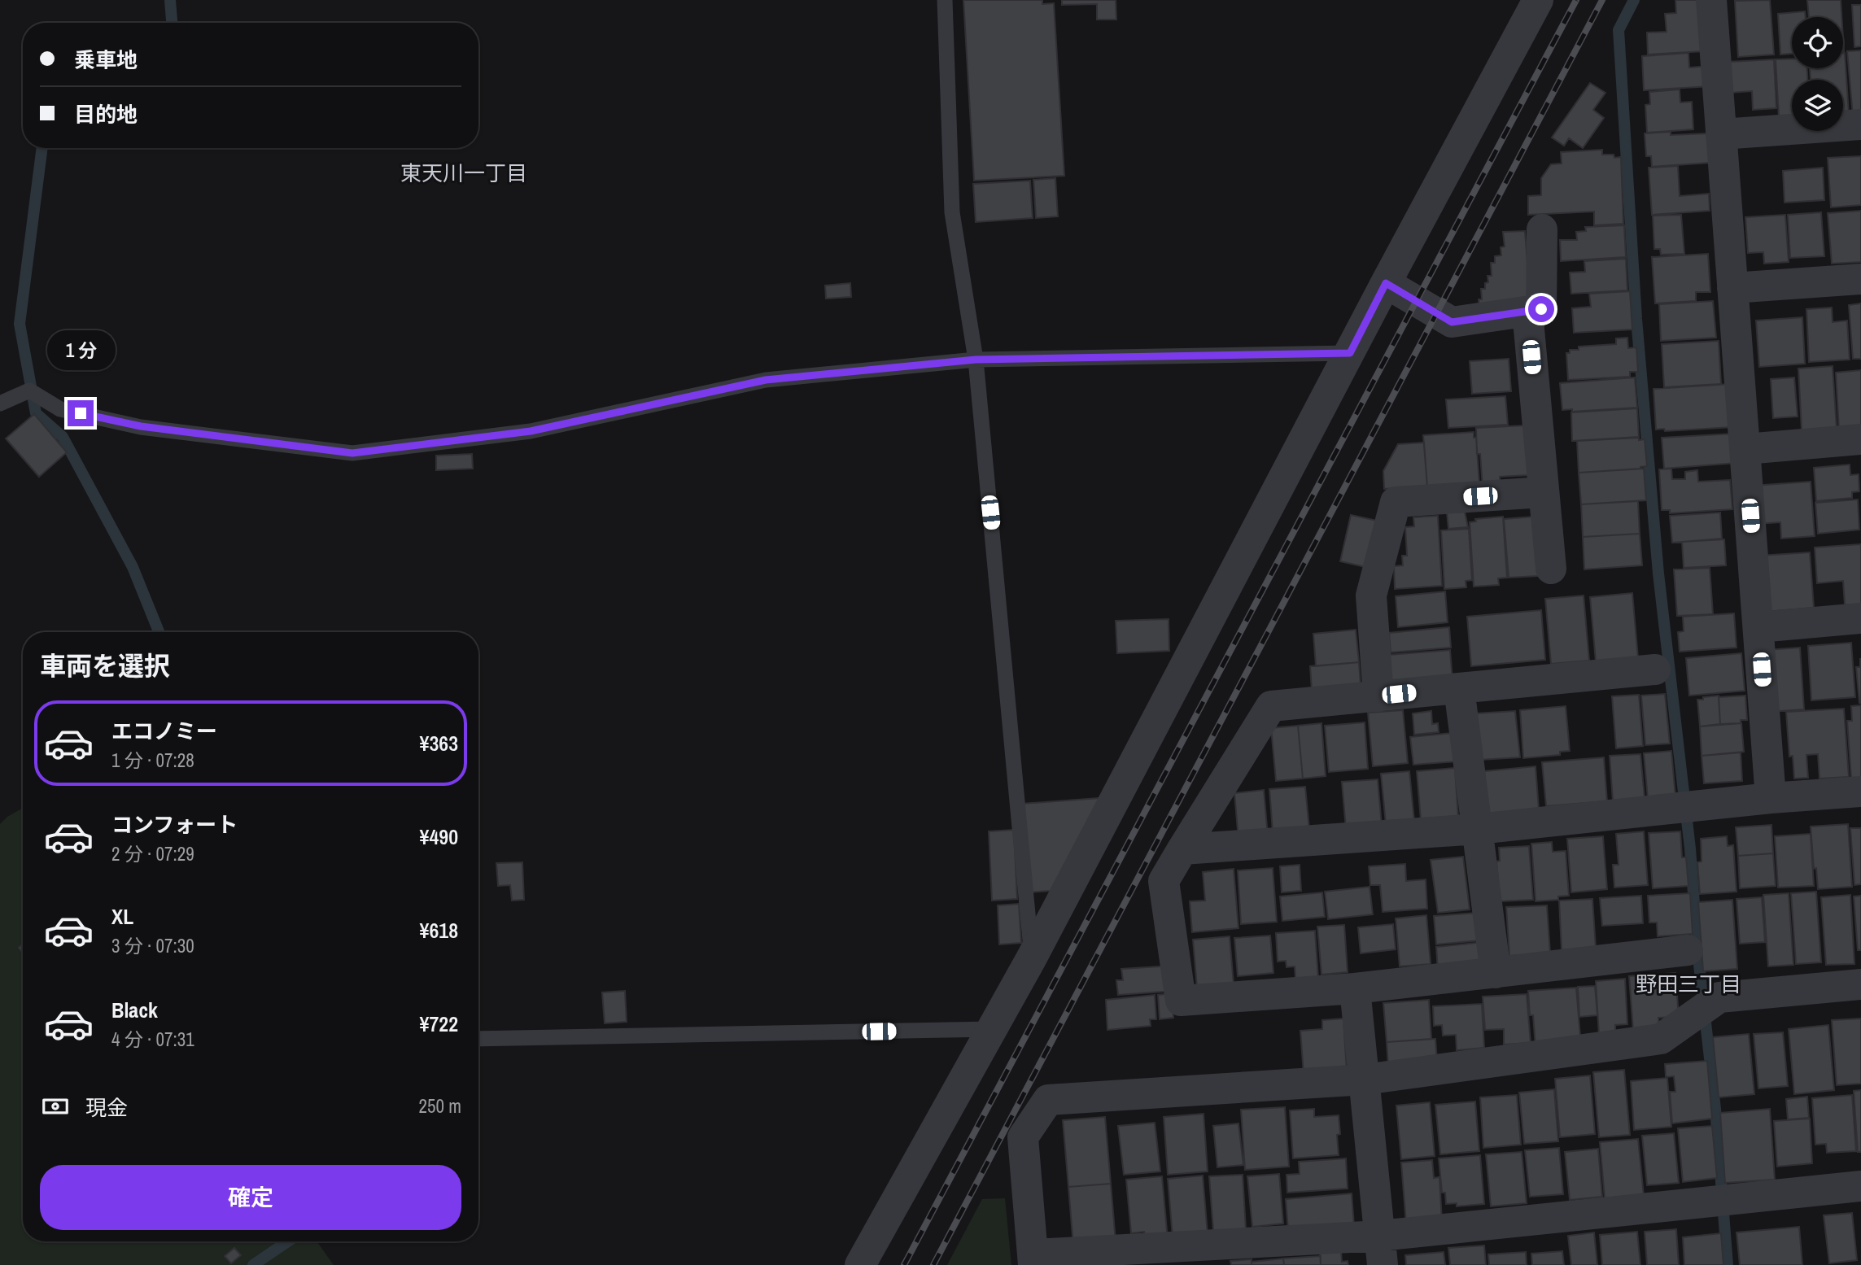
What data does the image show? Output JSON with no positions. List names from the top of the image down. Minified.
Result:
{"districts":["東天川一丁目","野田三丁目"],"page":{"banner":["乗車地","目的地"],"bubble":"1 分","heading":"車両を選択","list":[{"name":"エコノミー","note":"1 分 · 07:28","value":"¥363"},{"name":"コンフォート","note":"2 分 · 07:29","value":"¥490"},{"name":"XL","note":"3 分 · 07:30","value":"¥618"},{"name":"Black","note":"4 分 · 07:31","value":"¥722"}],"pay":["現金","250 m"],"buttons":"確定"}}
